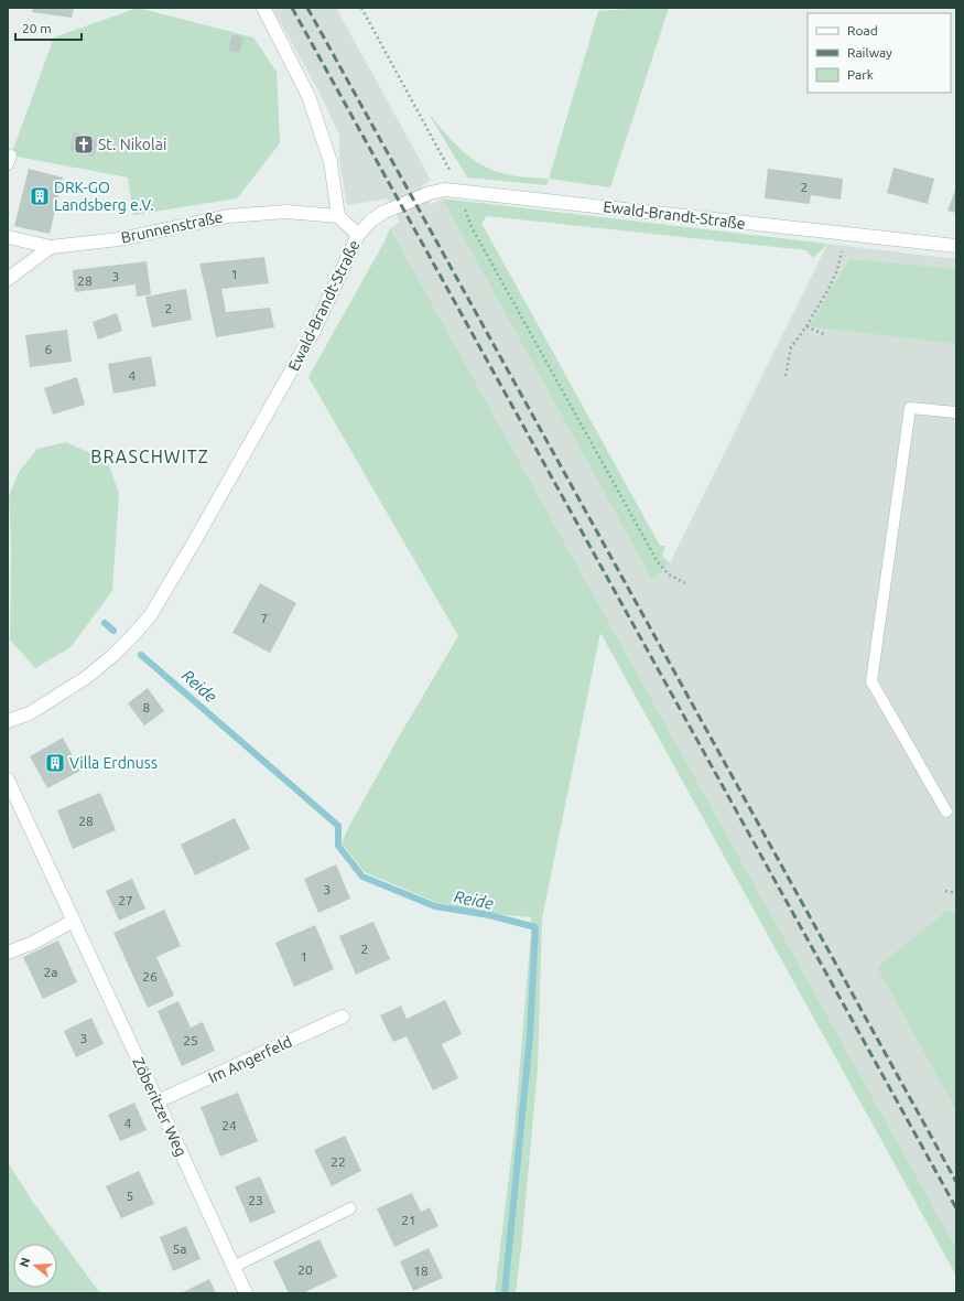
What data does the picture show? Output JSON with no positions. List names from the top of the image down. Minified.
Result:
{"streets":{"street":["Ewald-Brandt-Straße","Brunnenstraße","Im Angerfeld","Zöberitzer Weg"]},"crossings":[["Im Angerfeld","Zöberitzer Weg"]],"districts":["BRASCHWITZ"],"water":["Reide"],"places":{"church":["St. Nikolai"],"building":["DRK-GO Landsberg e.V.","Villa Erdnuss"]},"house_numbers":["2","1","3","28","2","6","4","7","8","28","3","27","2","1","2a","26","3","25","4","24","22","5","23","21","5a","20","18"],"legend":["Road","Railway","Park"],"scale_bar":"20 m","north":"left"}
